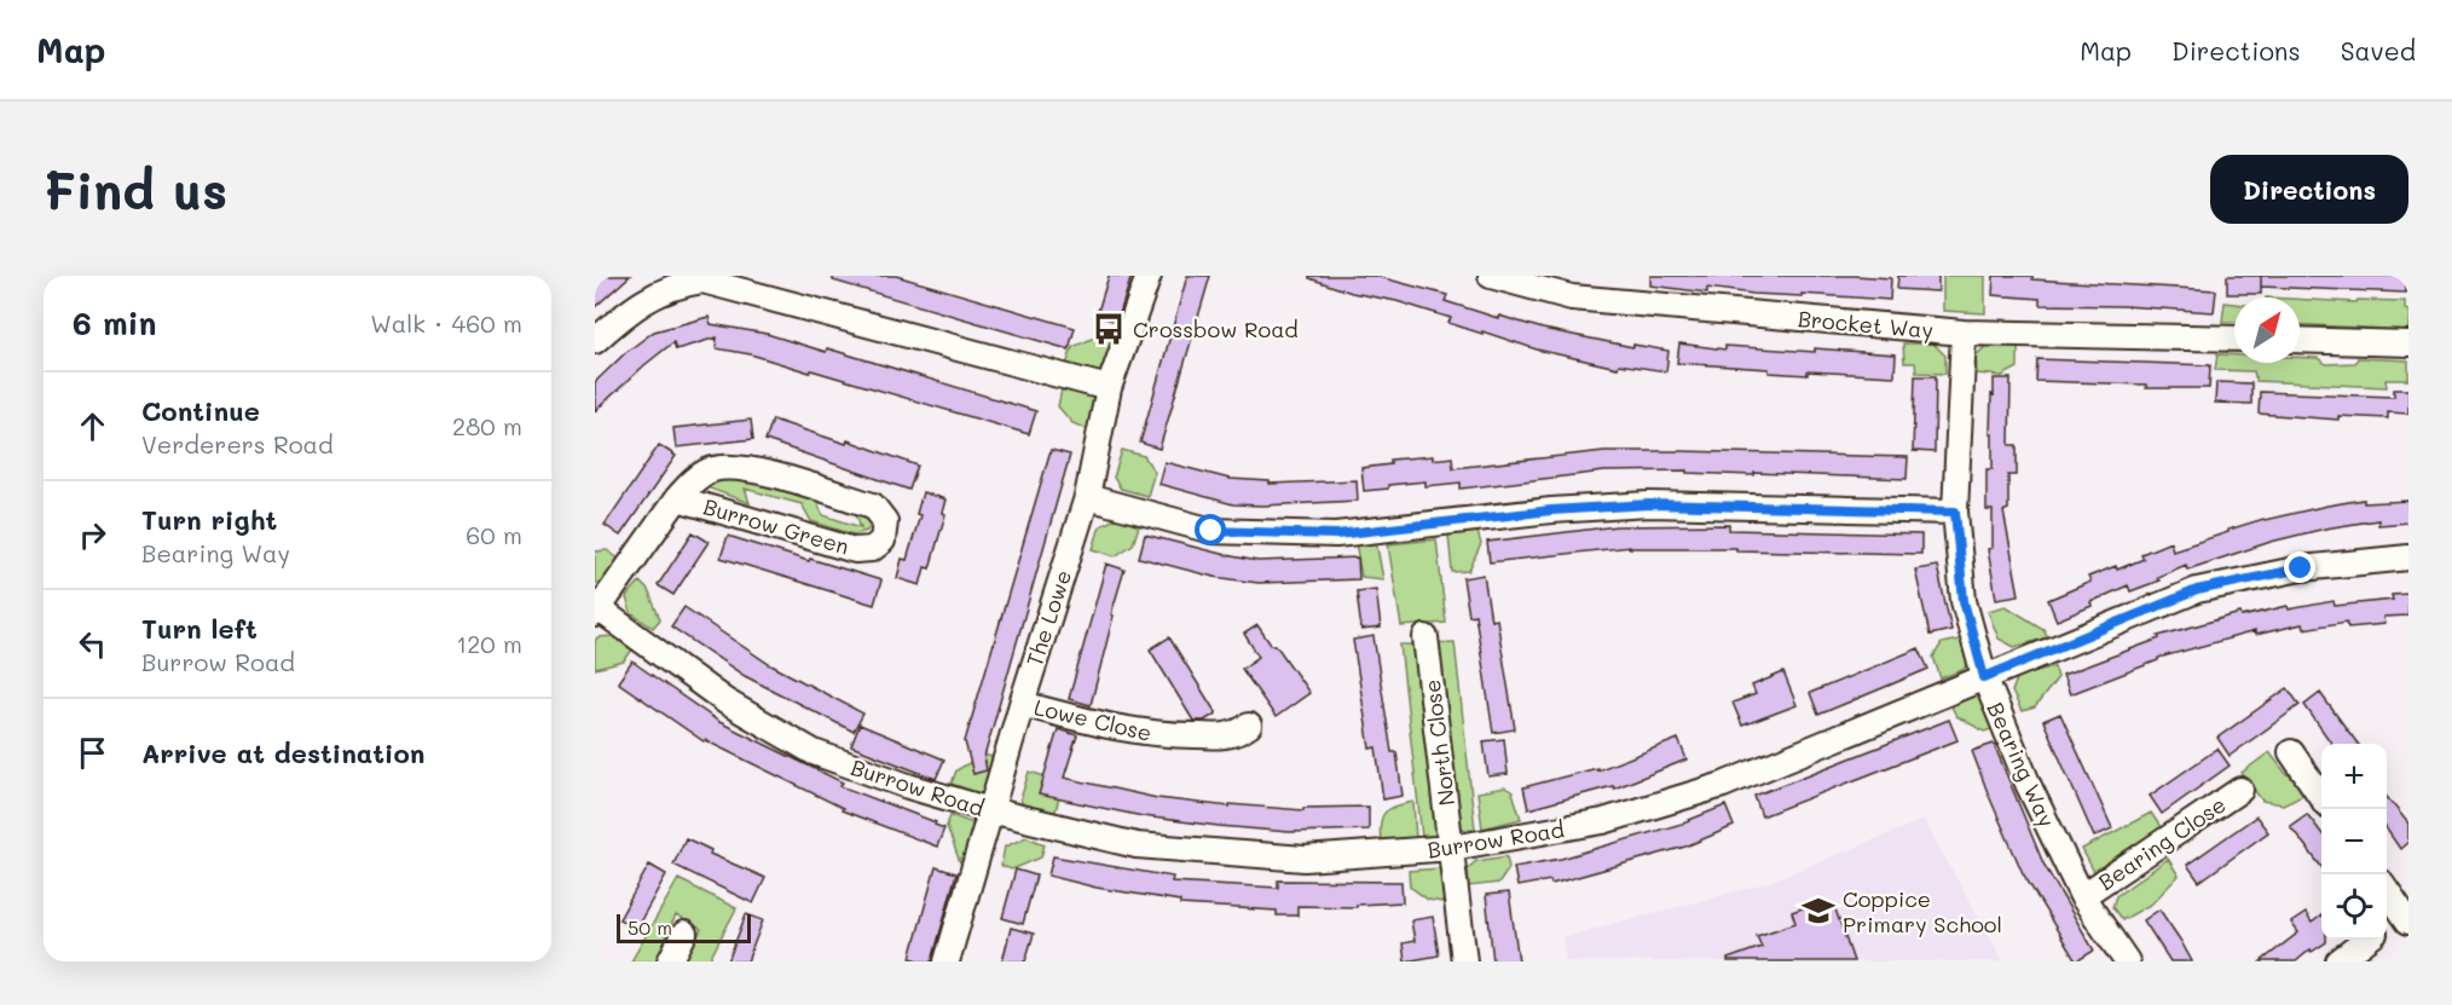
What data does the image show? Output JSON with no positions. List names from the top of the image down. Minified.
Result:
{"streets":{"street":["Brocket Way","Burrow Green","The Lowe","Lowe Close","North Close","Bearing Way","Burrow Road","Bearing Close"]},"crossings":[["Brocket Way","Bearing Way"],["Burrow Green","Burrow Road"],["The Lowe","Lowe Close"],["The Lowe","Burrow Road"],["North Close","Burrow Road"],["Bearing Way","Burrow Road"],["Bearing Way","Bearing Close"]],"places":{"bus stop":["Crossbow Road"],"school or university":["Coppice Primary School"]},"scale_bar":"50 m","north":"top right","page":{"header":"Map","nav":["Map","Directions","Saved"],"buttons":"Directions","title":"Find us","heading":["6 min","Walk · 460 m"],"list":[["Continue","Verderers Road","280 m"],["Turn right","Bearing Way","60 m"],["Turn left","Burrow Road","120 m"],"Arrive at destination"],"map_buttons":["+","−"],"scale":"50 m"}}
